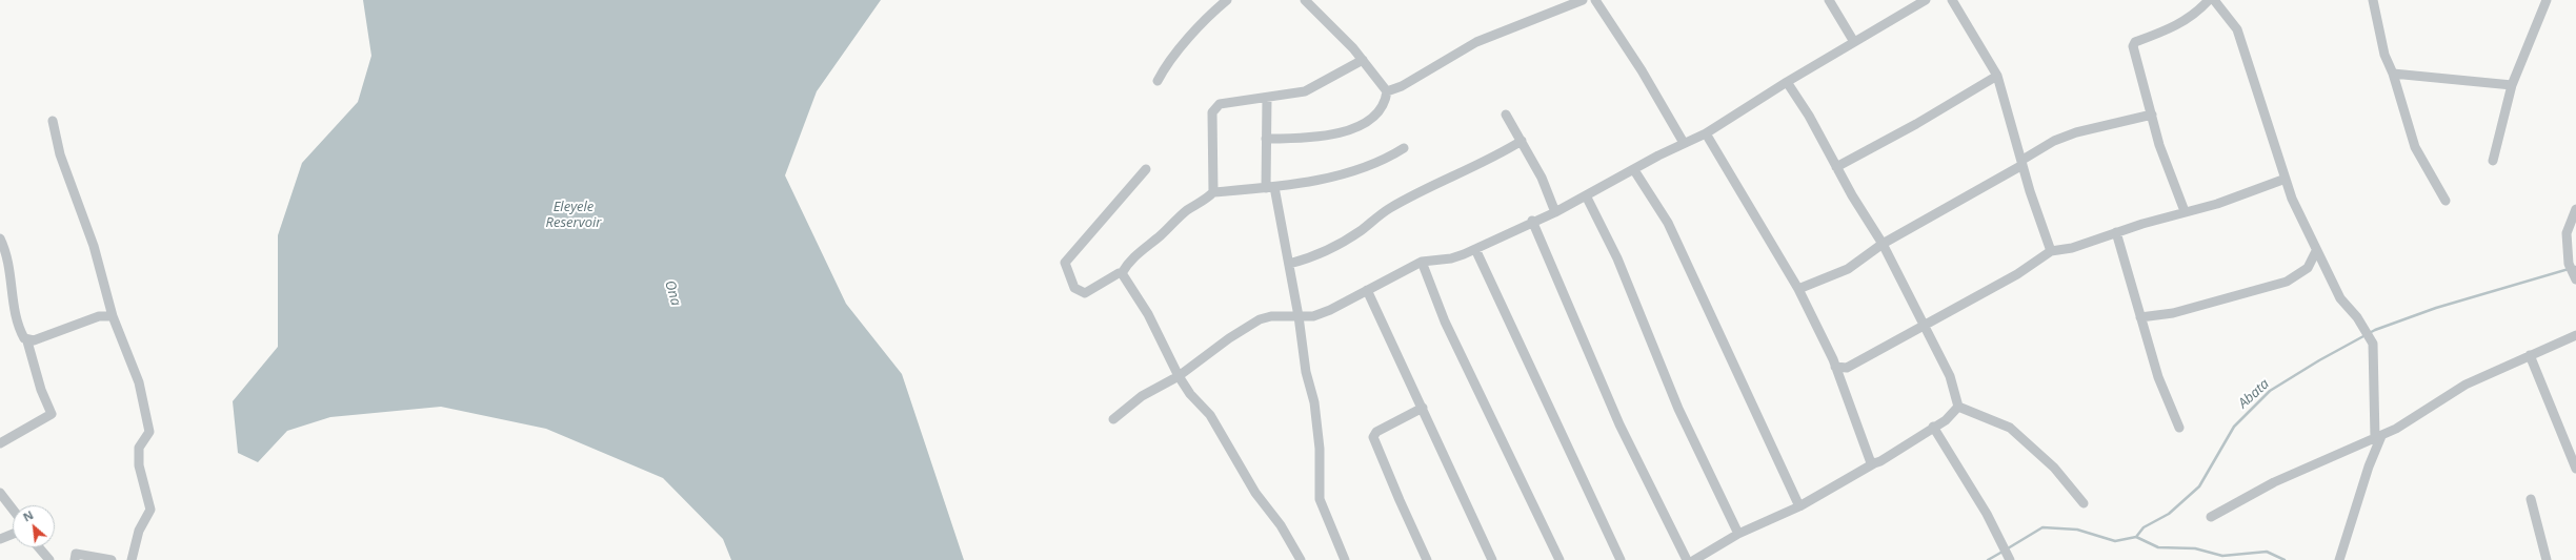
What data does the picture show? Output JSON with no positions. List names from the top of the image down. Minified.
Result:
{"water":["Eleyele Reservoir","Ona","Abata"],"north":"top left"}
